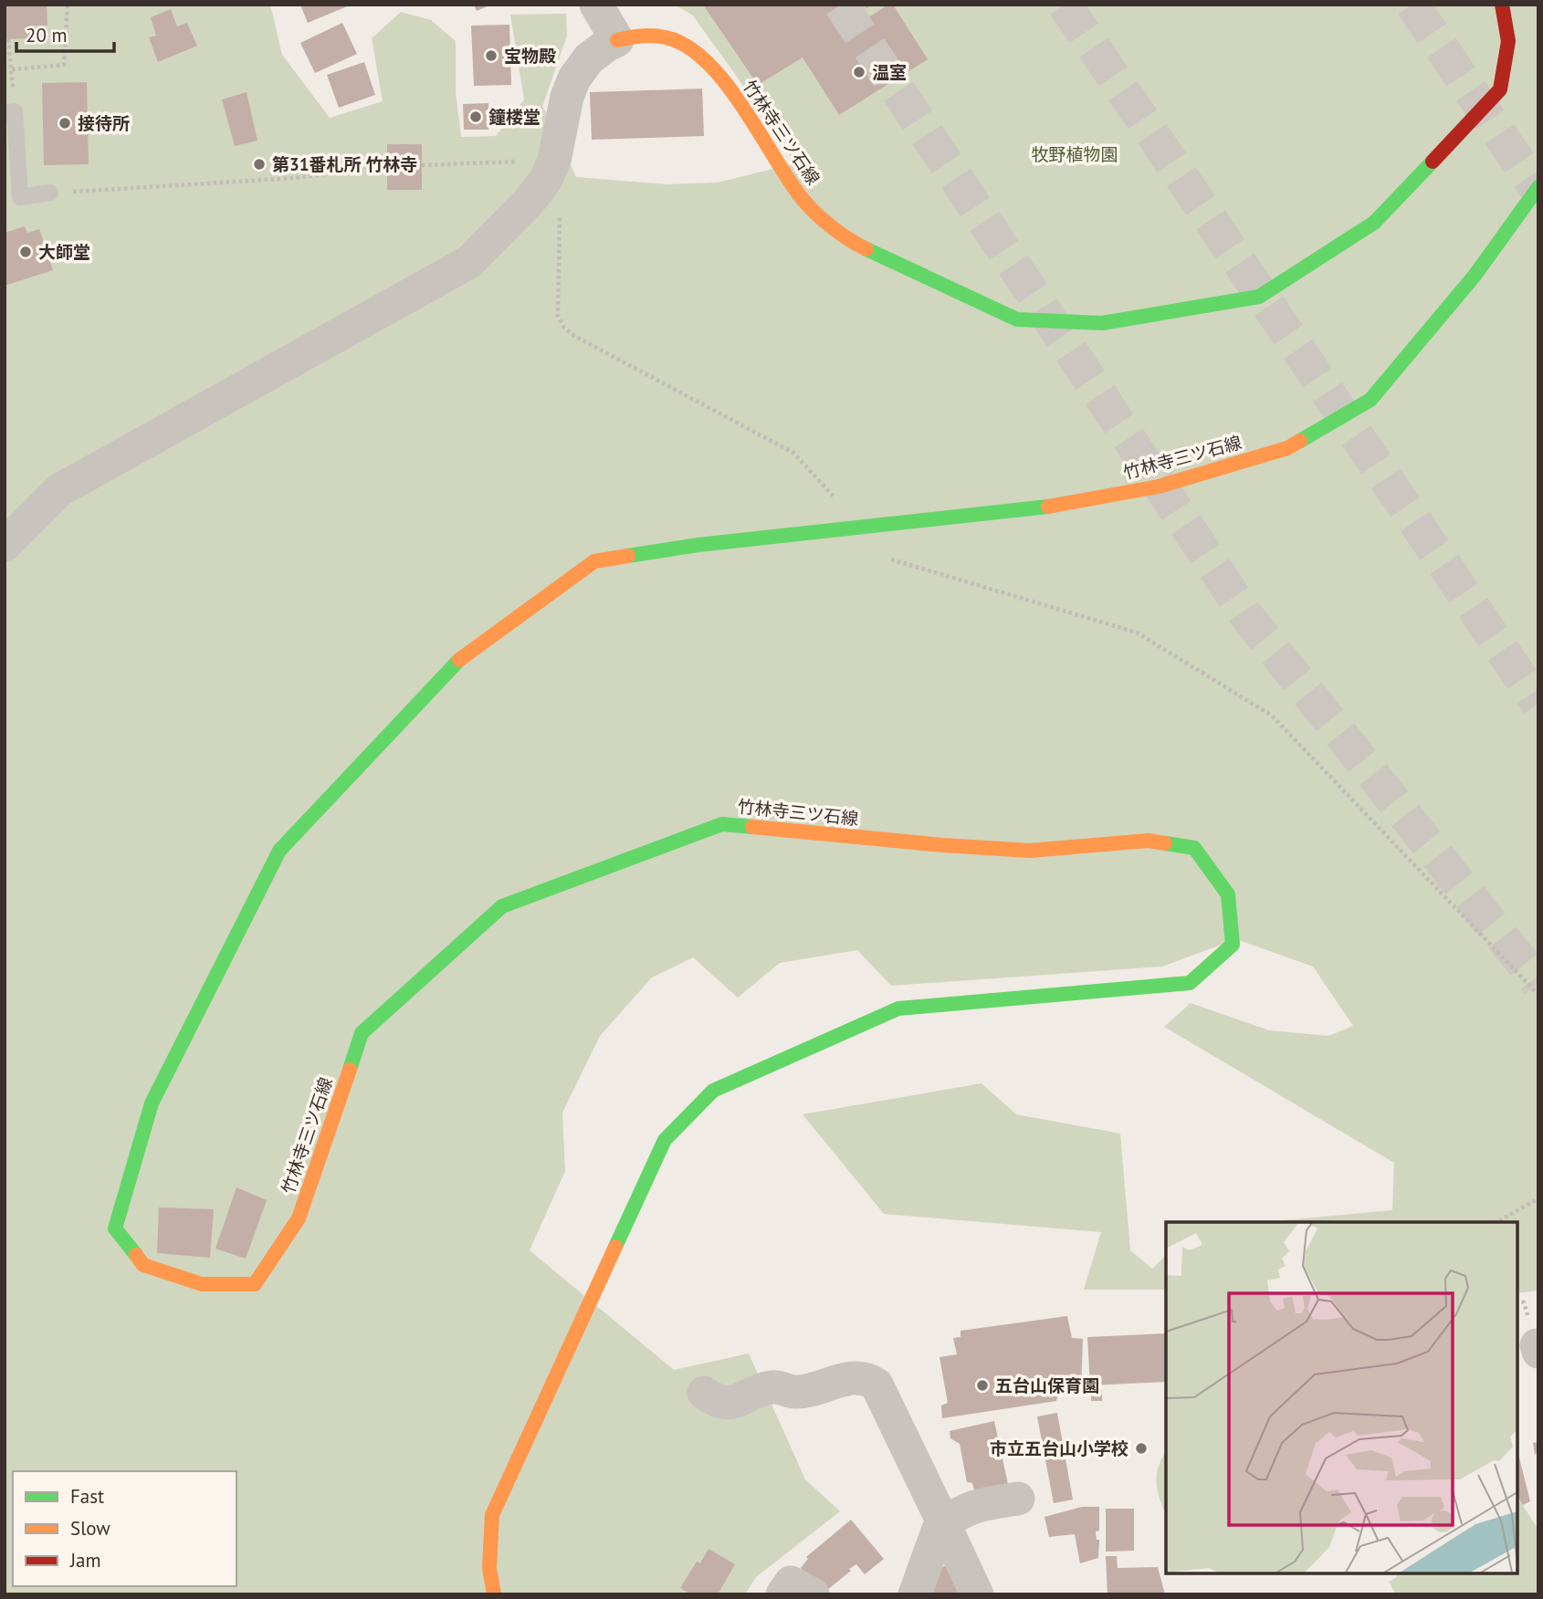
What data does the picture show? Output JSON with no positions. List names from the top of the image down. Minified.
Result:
{"streets":{"main road":["竹林寺三ツ石線"]},"parks":["牧野植物園"],"places":["宝物殿","温室","鐘楼堂","接待所","第31番札所 竹林寺","大師堂","五台山保育園","市立五台山小学校"],"legend":["Fast","Slow","Jam"],"scale_bar":"20 m"}
